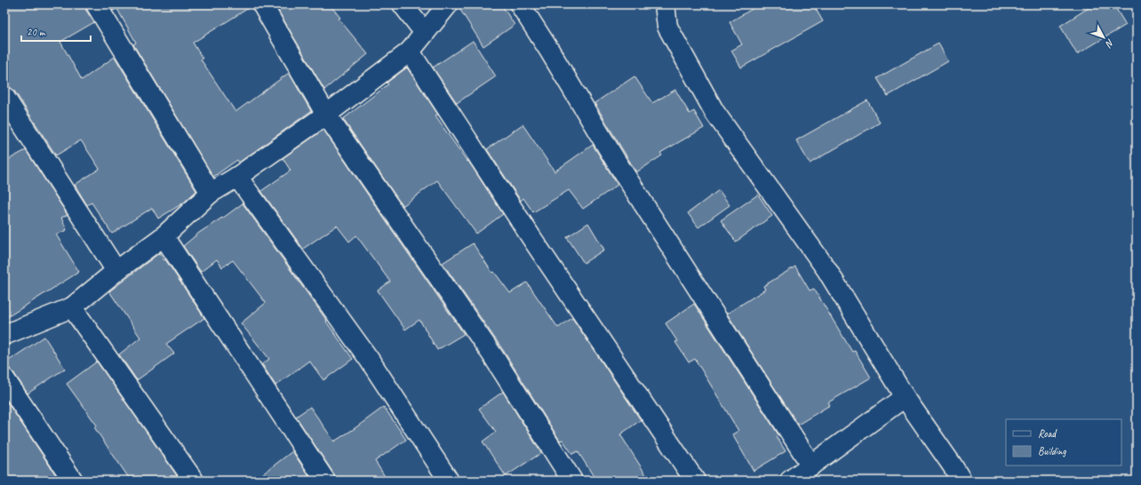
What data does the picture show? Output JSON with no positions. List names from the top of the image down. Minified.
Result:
{"legend":["Road","Building"],"scale_bar":"20 m","north":"bottom right"}
